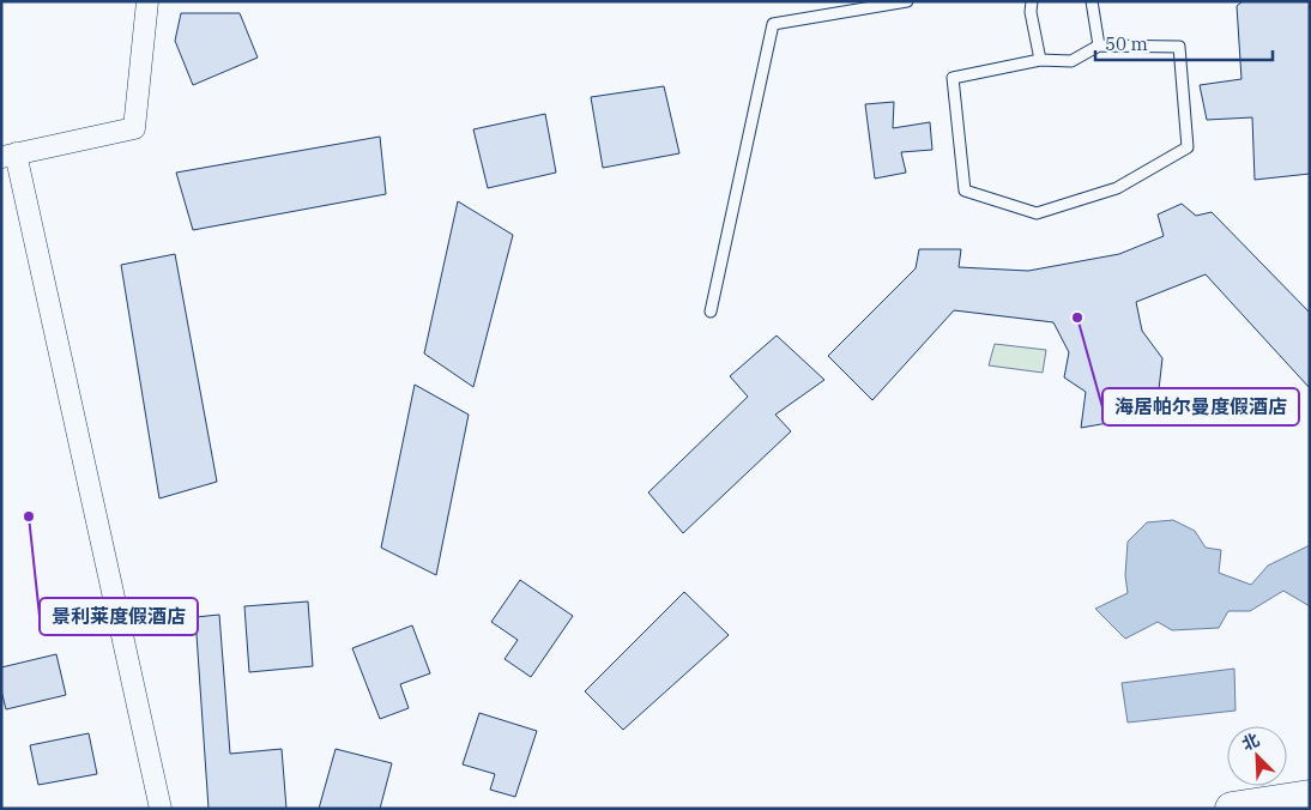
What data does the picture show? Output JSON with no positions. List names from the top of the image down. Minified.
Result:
{"places":["海居帕尔曼度假酒店","景利莱度假酒店"],"scale_bar":"50 m","north":"top left"}
